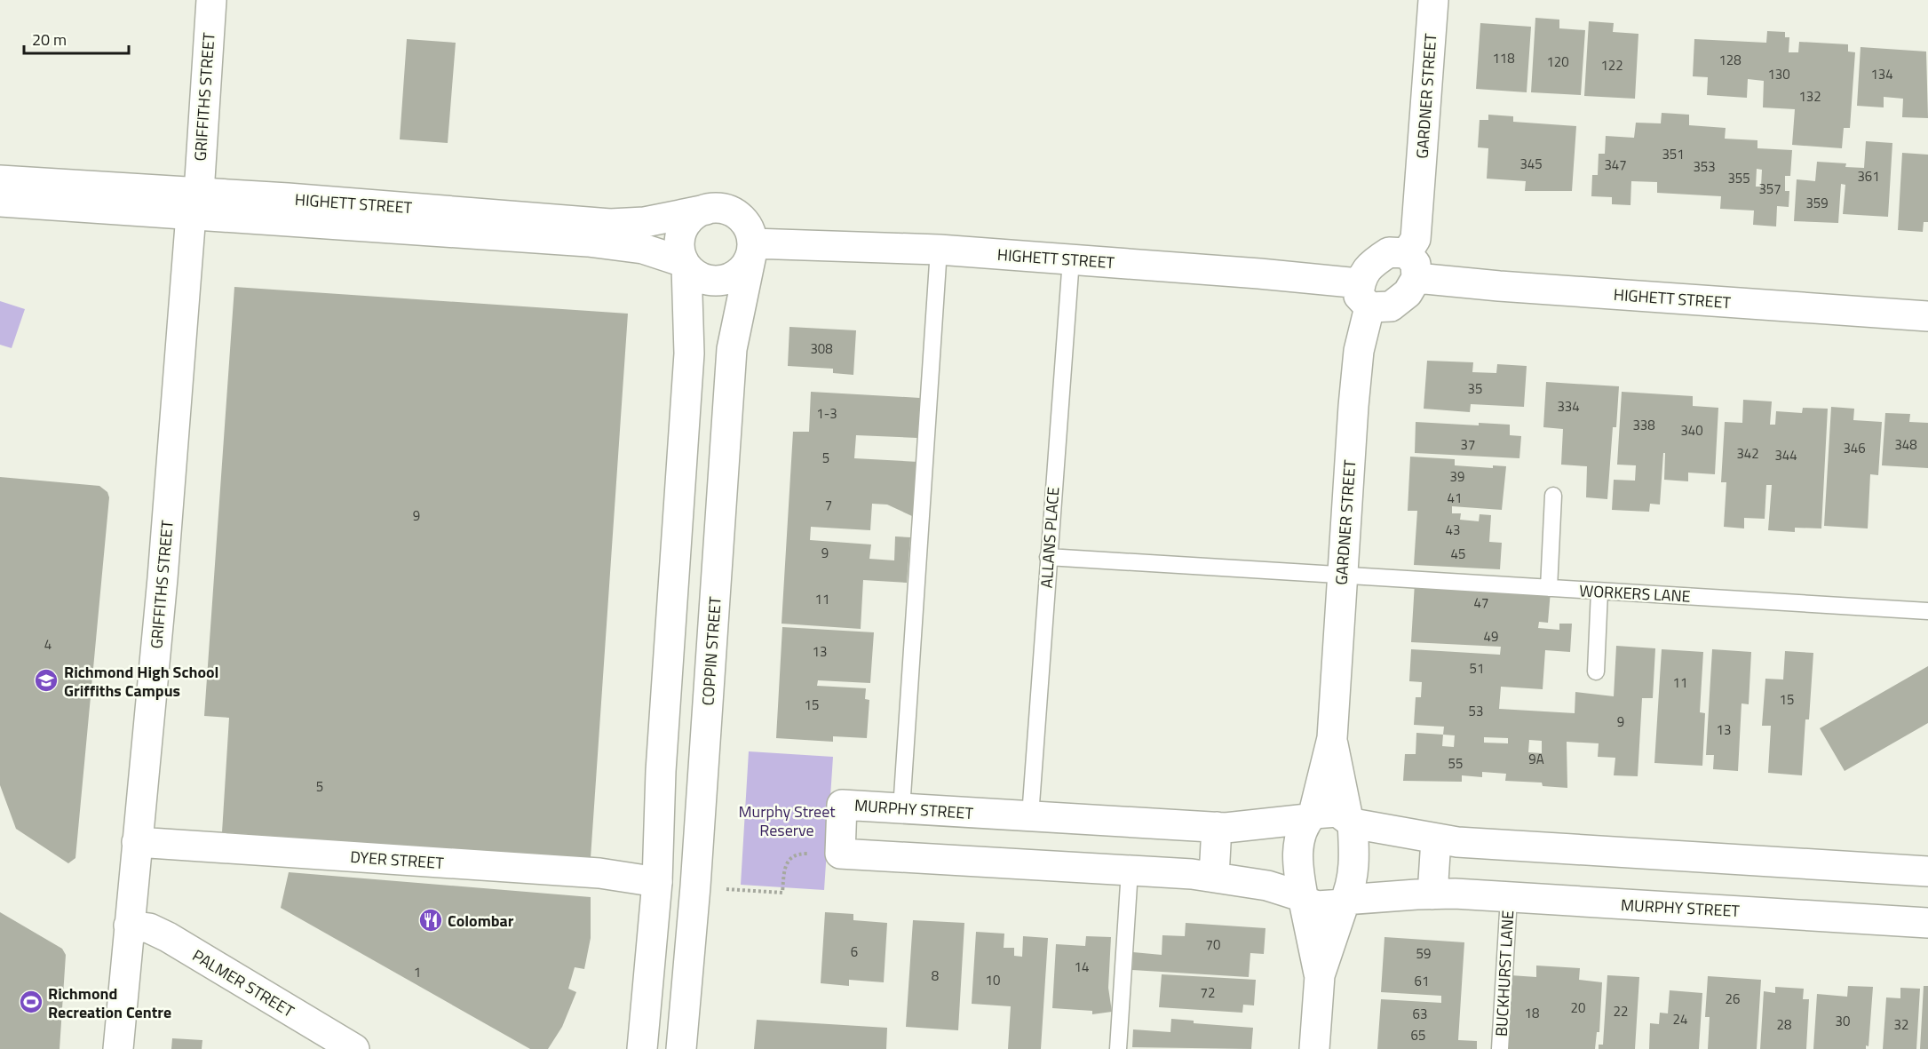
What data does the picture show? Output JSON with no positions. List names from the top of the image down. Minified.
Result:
{"streets":{"street":["GARDNER STREET","GRIFFITHS STREET","HIGHETT STREET","COPPIN STREET","MURPHY STREET","DYER STREET","PALMER STREET"],"lane":["ALLANS PLACE","WORKERS LANE","BUCKHURST LANE"]},"crossings":[["GARDNER STREET","HIGHETT STREET"],["GARDNER STREET","WORKERS LANE"],["GARDNER STREET","MURPHY STREET"],["GRIFFITHS STREET","HIGHETT STREET"],["GRIFFITHS STREET","DYER STREET"],["GRIFFITHS STREET","PALMER STREET"],["HIGHETT STREET","ALLANS PLACE"],["HIGHETT STREET","COPPIN STREET"],["ALLANS PLACE","WORKERS LANE"],["ALLANS PLACE","MURPHY STREET"],["MURPHY STREET","BUCKHURST LANE"]],"parks":["Murphy Street Reserve"],"places":{"school or university":["Richmond High School Griffiths Campus"],"restaurant":["Colombar"],"sports":["Richmond Recreation Centre"]},"house_numbers":["118","128","120","122","130","134","132","351","345","347","353","361","355","357","359","308","35","334","1-3","338","340","37","348","346","342","344","5","39","41","7","9","43","9","45","11","47","49","4","13","51","11","15","15","53","9","13","9A","55","5","70","6","59","14","1","8","10","61","72","26","20","22","18","63","24","30","28","32","65"],"scale_bar":"20 m"}
